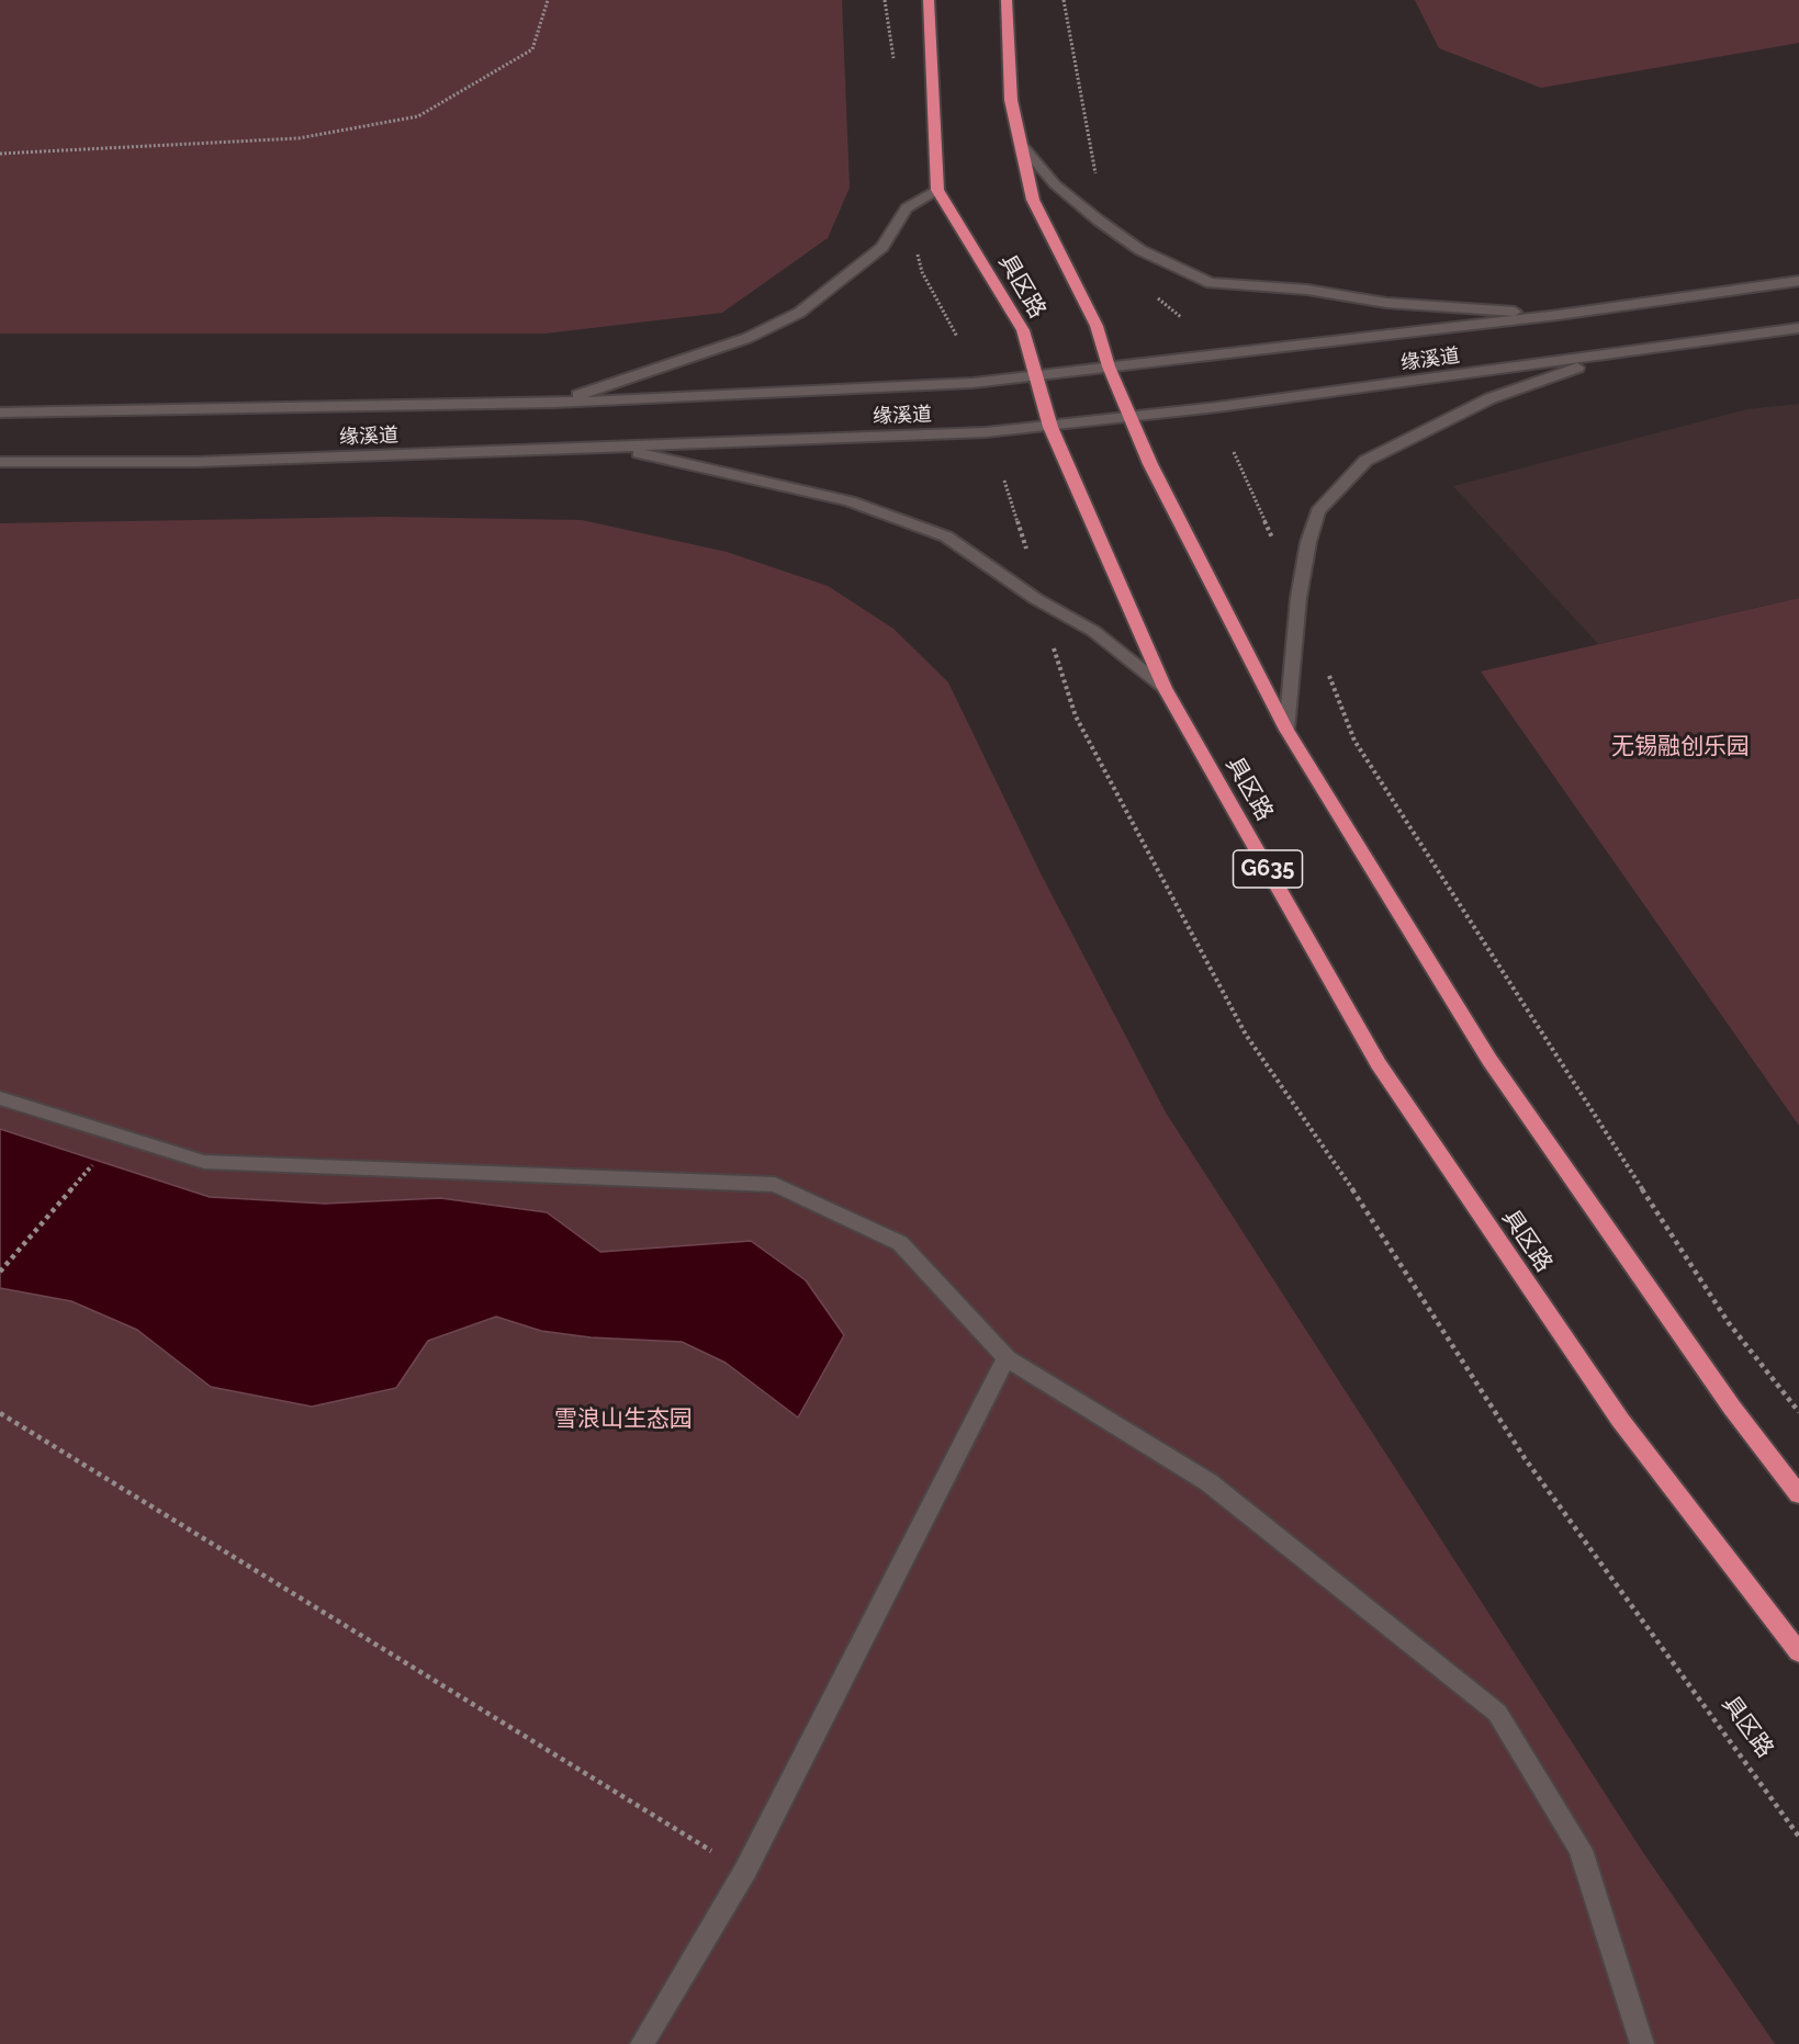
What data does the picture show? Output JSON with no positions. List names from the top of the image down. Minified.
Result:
{"streets":{"highway":["具区路","G635"],"main road":["缘溪道"]},"crossings":[["具区路","缘溪道"]],"parks":["无锡融创乐园","雪浪山生态园"]}
